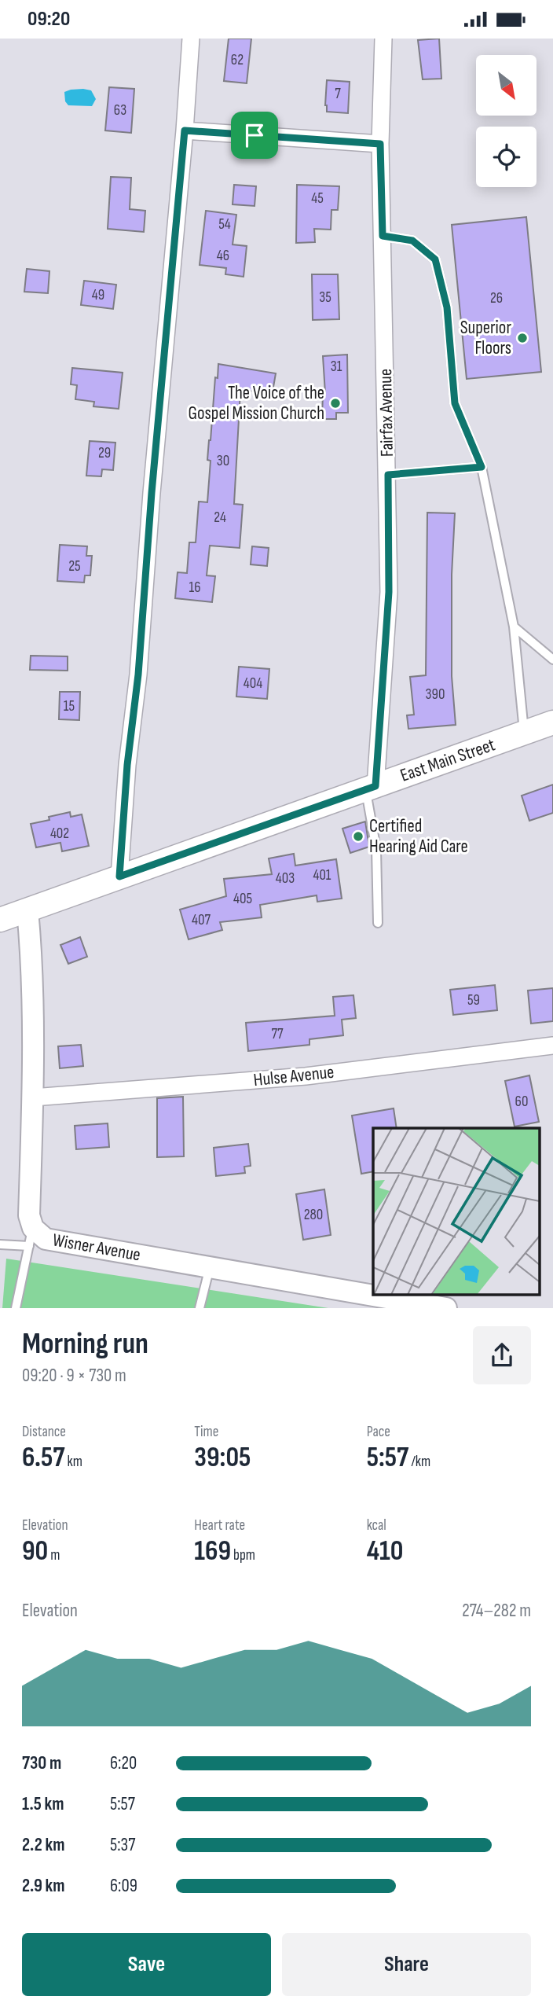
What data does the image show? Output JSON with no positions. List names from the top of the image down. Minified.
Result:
{"streets":{"main road":["East Main Street"],"street":["Fairfax Avenue","Hulse Avenue","Wisner Avenue"]},"crossings":[["Fairfax Avenue","East Main Street"],["East Main Street","Wisner Avenue"],["Hulse Avenue","Wisner Avenue"]],"places":["Superior Floors","The Voice of the Gospel Mission Church","Certified Hearing Aid Care"],"house_numbers":["62","7","63","45","54","46","49","35","26","31","29","30","24","25","16","404","390","15","402","401","403","405","407","59","77","60","280"],"north":"bottom right","page":{"status":"09:20","heading":["Morning run","09:20 · 9 × 730 m"],"stats":[["Distance","6.57 km"],["Time","39:05"],["Pace","5:57 /km"],["Elevation","90 m"],["Heart rate","169 bpm"],["kcal","410"]],"chart":["Elevation","274–282 m"],"list":[{"name":"730 m","note":"6:20"},{"name":"1.5 km","note":"5:57"},{"name":"2.2 km","note":"5:37"},{"name":"2.9 km","note":"6:09"}],"buttons":["Save","Share"]}}
